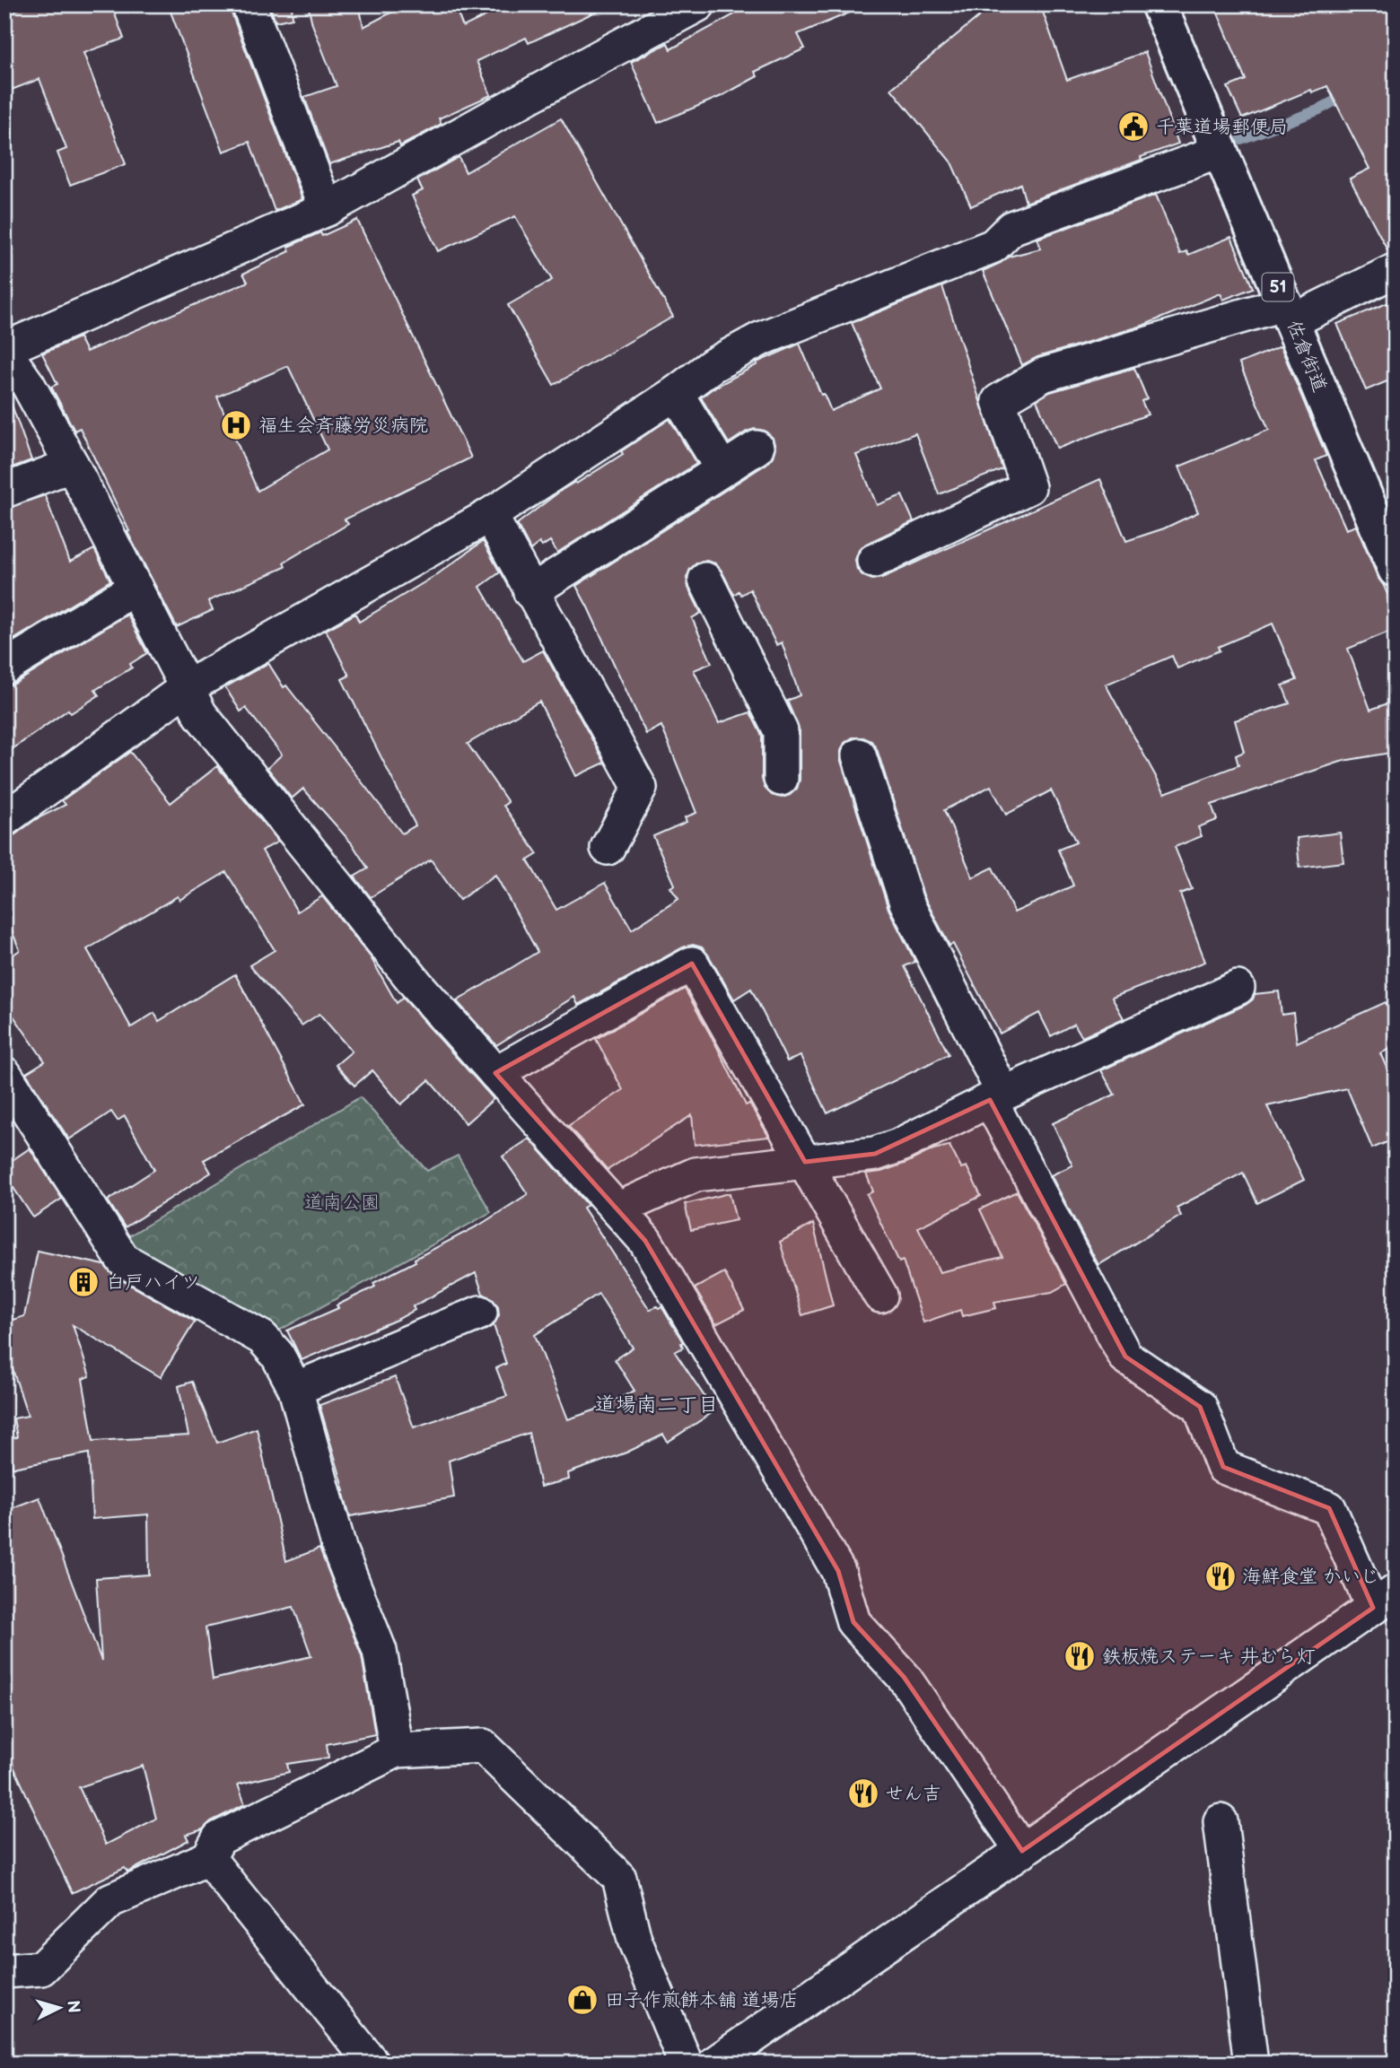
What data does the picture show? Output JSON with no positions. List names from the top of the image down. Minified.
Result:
{"streets":{"highway":["51","佐倉街道"]},"districts":["道場南二丁目"],"parks":["道南公園"],"places":{"public building":["千葉道場郵便局"],"hospital":["福生会斉藤労災病院"],"building":["白戸ハイツ"],"restaurant":["海鮮食堂 かいじ","鉄板焼ステーキ 井むら灯","せん吉"],"shop":["田子作煎餅本舗 道場店"]},"north":"right"}
